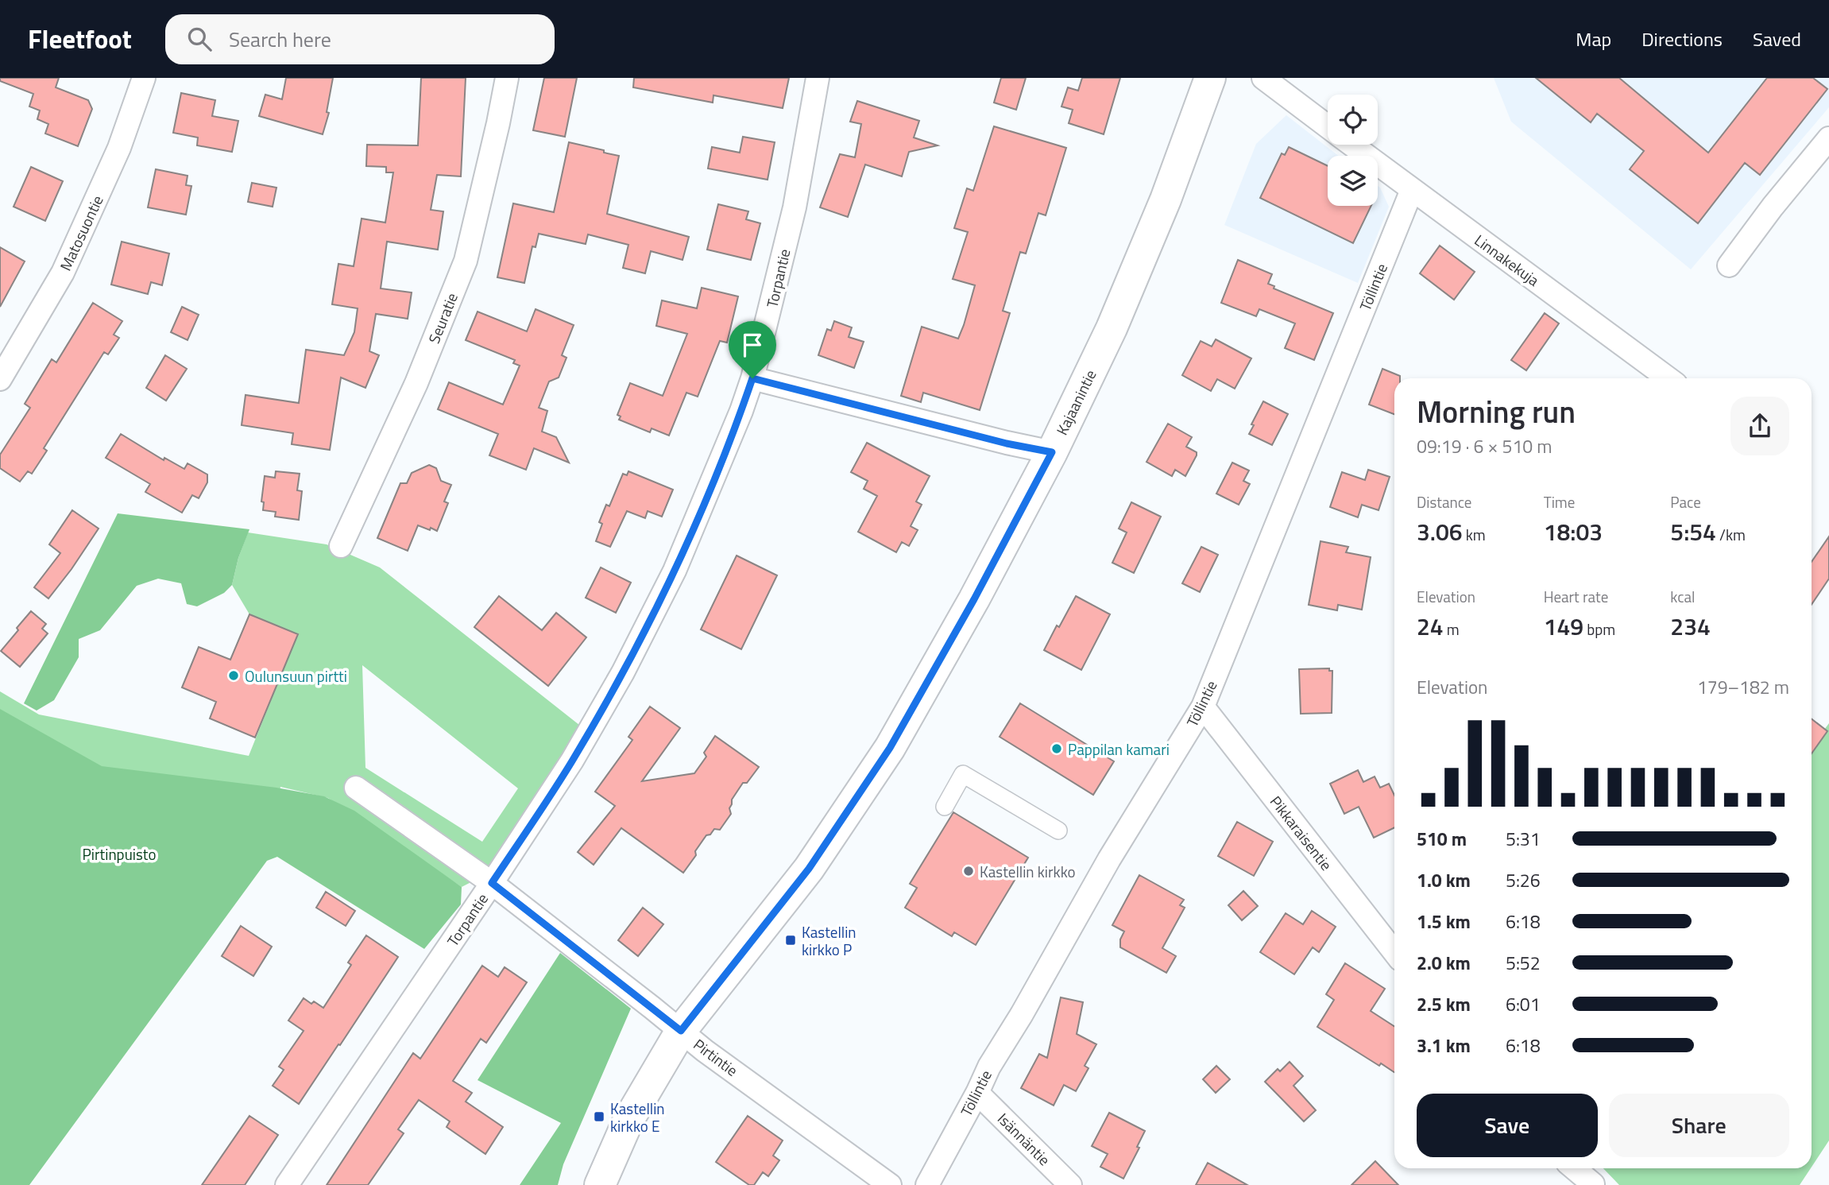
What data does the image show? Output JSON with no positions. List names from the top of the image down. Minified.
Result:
{"streets":{"main road":["Kajaanintie"],"street":["Matosuontie","Linnakekuja","Torpantie","Töllintie","Seuratie","Pikkaraisentie","Pirtintie","Isännäntie"]},"crossings":[["Linnakekuja","Töllintie"],["Torpantie","Pirtintie"],["Töllintie","Pikkaraisentie"],["Töllintie","Isännäntie"],["Kajaanintie","Pirtintie"]],"parks":["Pirtinpuisto"],"places":{"other":["Oulunsuun pirtti","Pappilan kamari","Kastellin kirkko"],"transit":["Kastellin kirkko P","Kastellin kirkko E"]},"page":{"header":"Fleetfoot","search":"Search here","nav":["Map","Directions","Saved"],"heading":["Morning run","09:19 · 6 × 510 m"],"stats":[["Distance","3.06 km"],["Time","18:03"],["Pace","5:54 /km"],["Elevation","24 m"],["Heart rate","149 bpm"],["kcal","234"]],"chart":["Elevation","179–182 m"],"list":[{"name":"510 m","note":"5:31"},{"name":"1.0 km","note":"5:26"},{"name":"1.5 km","note":"6:18"},{"name":"2.0 km","note":"5:52"},{"name":"2.5 km","note":"6:01"},{"name":"3.1 km","note":"6:18"}],"buttons":["Save","Share"]}}
